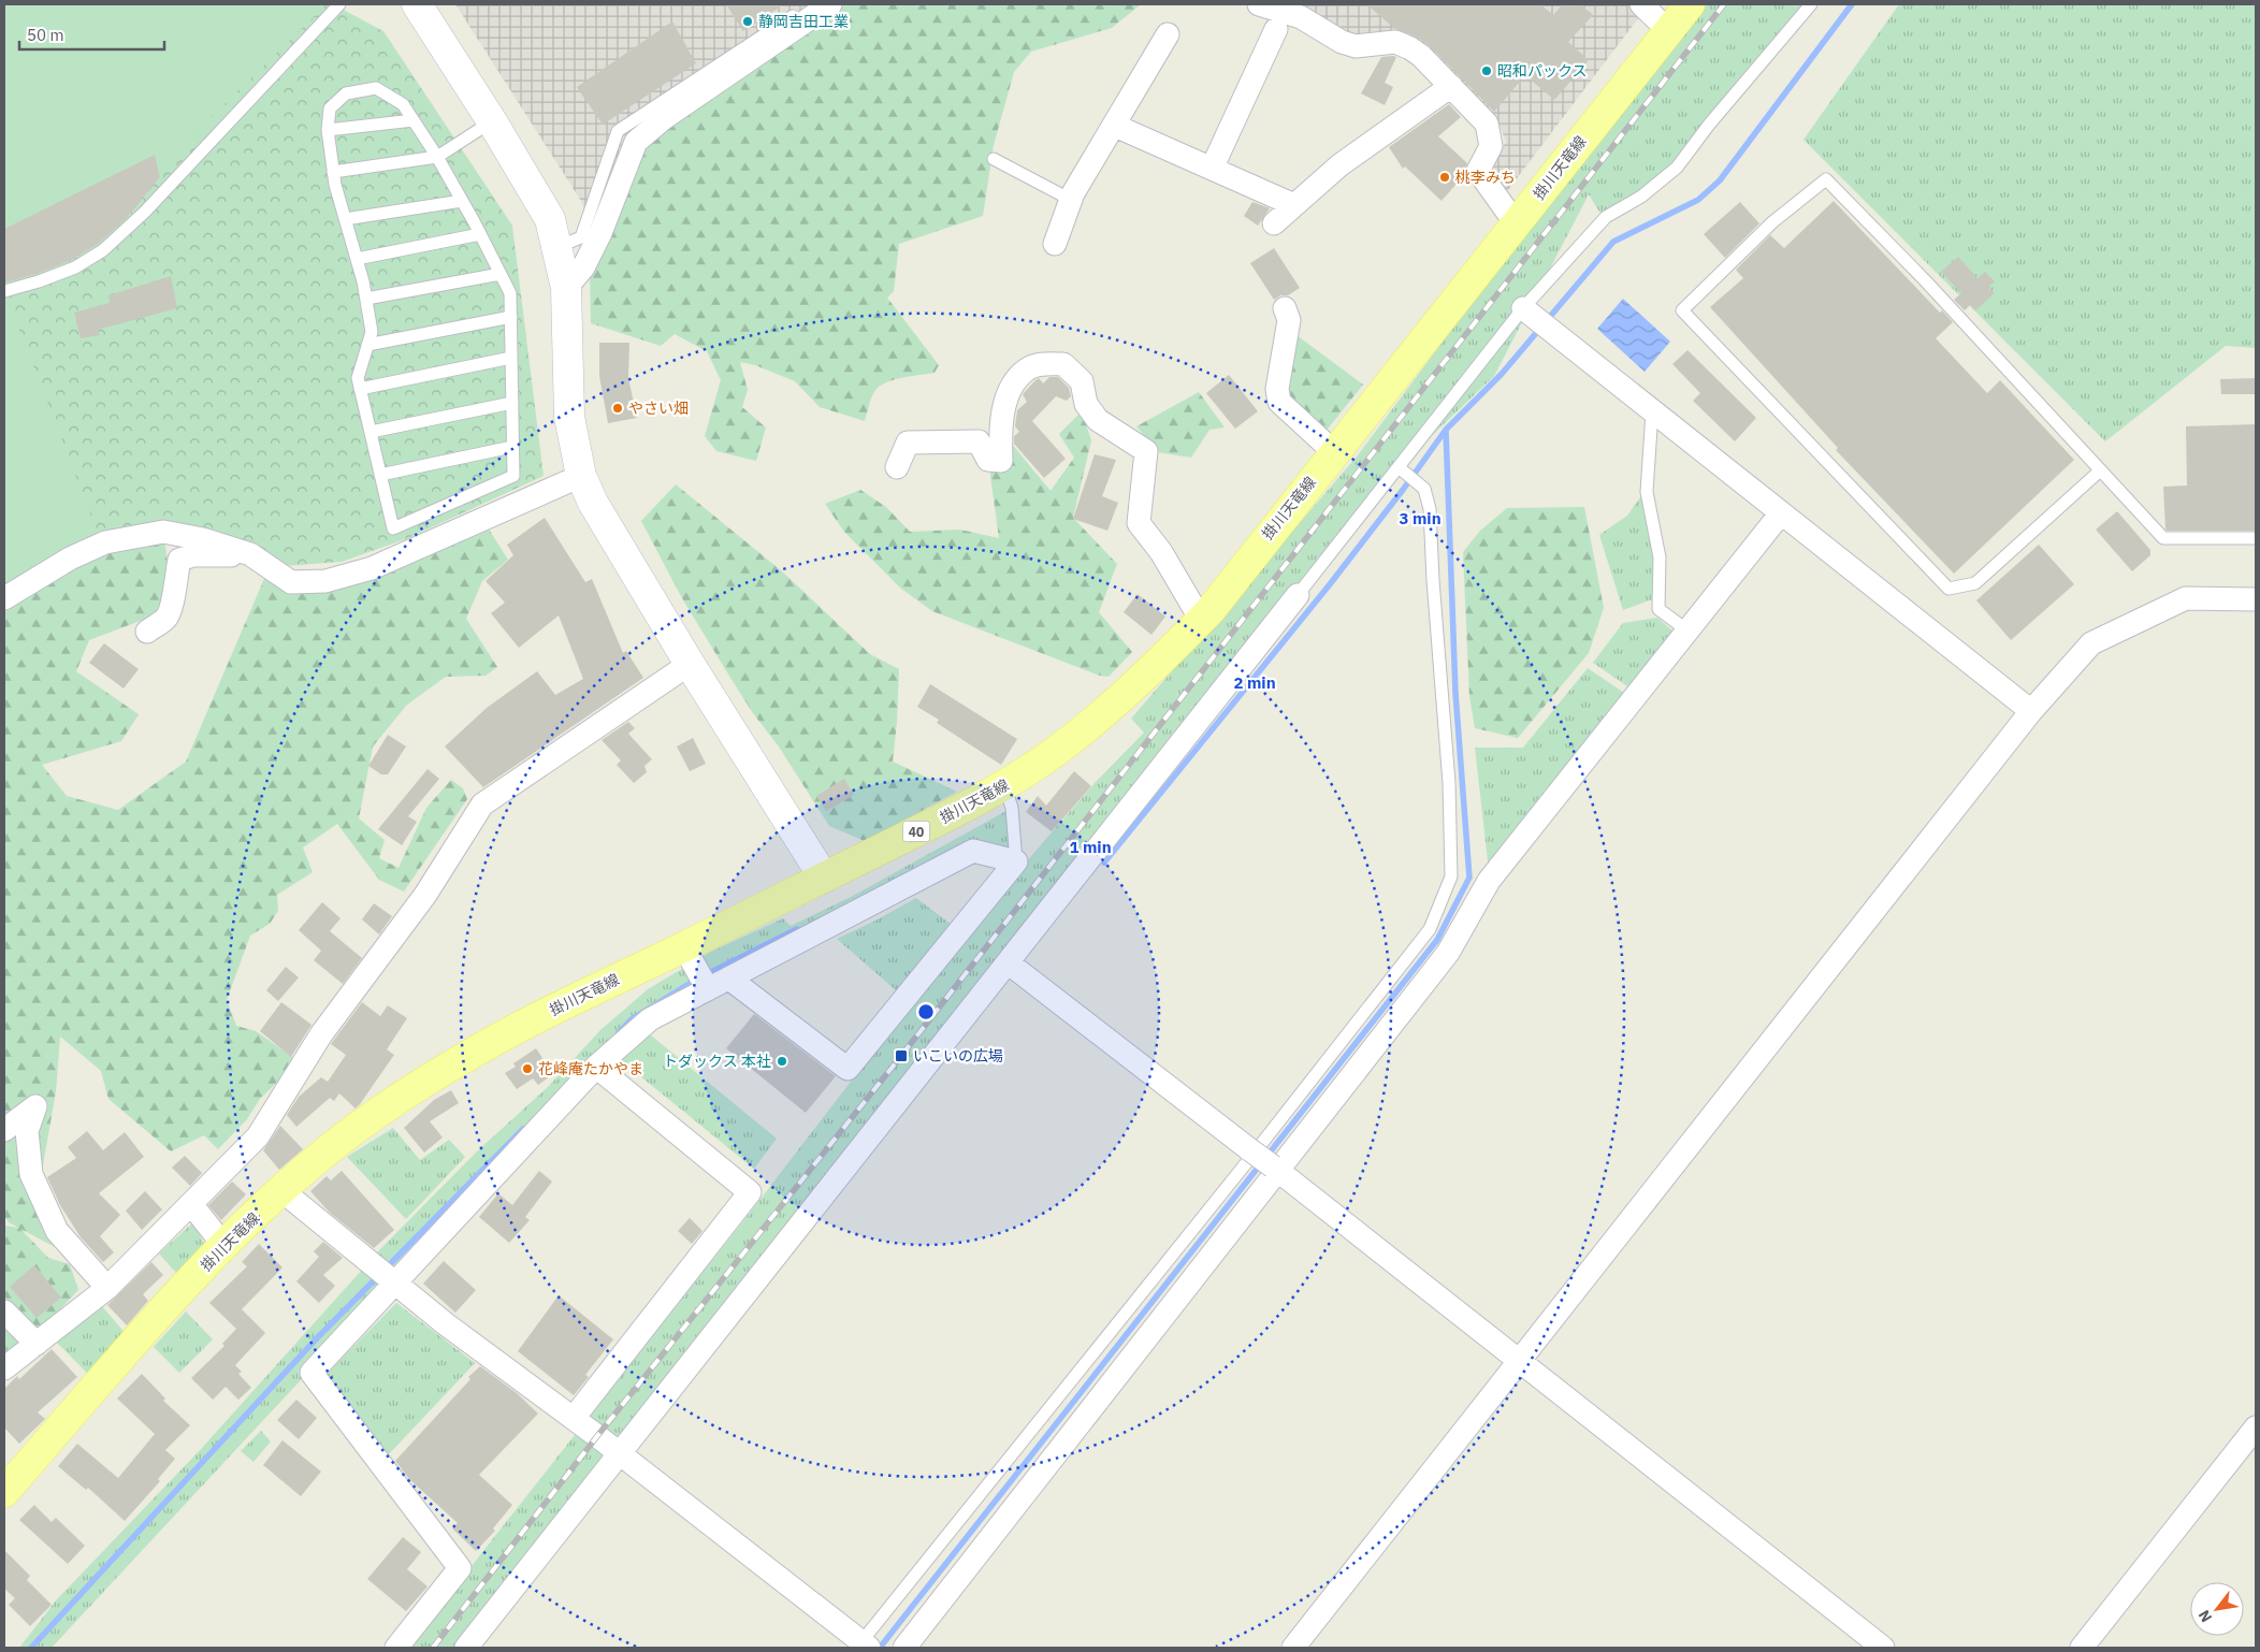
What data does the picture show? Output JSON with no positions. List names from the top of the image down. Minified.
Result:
{"streets":{"main road":["掛川天竜線","40"]},"places":{"other":["静岡吉田工業","昭和パックス","桃李みち","やさい畑","トダックス 本社","花峰庵たかやま"],"transit":["いこいの広場"]},"scale_bar":"50 m","north":"bottom left","rings":["3 min","2 min","1 min"]}
